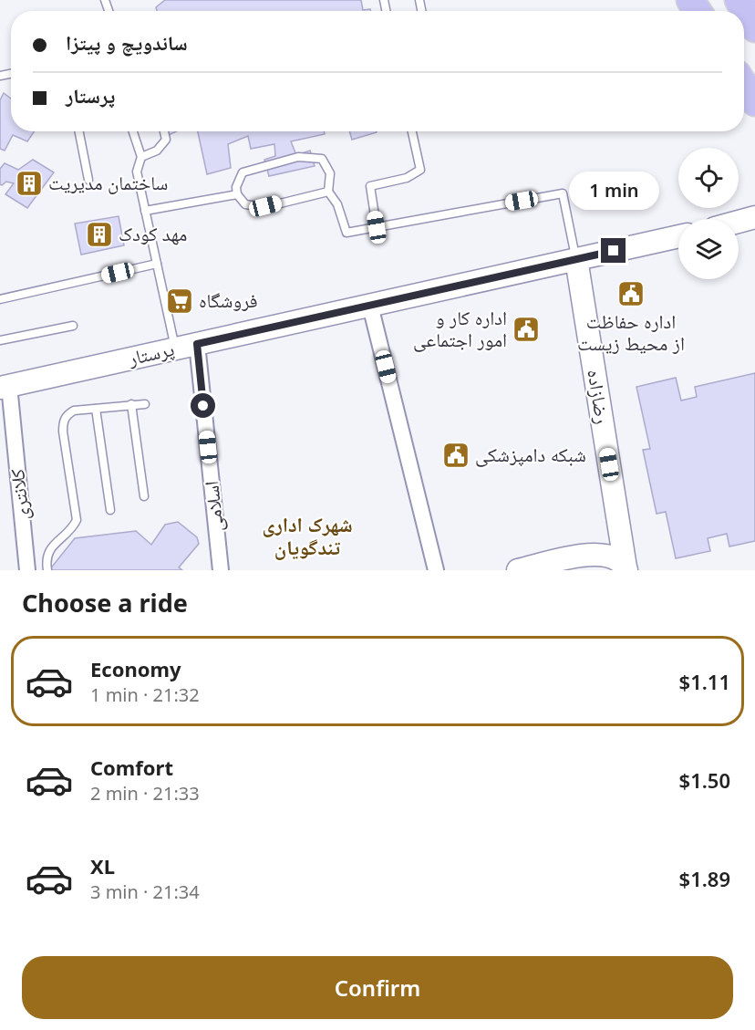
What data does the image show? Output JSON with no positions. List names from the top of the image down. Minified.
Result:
{"streets":{"street":["پرستار","رضازاده","کلانتری","اسلامی"]},"crossings":[["پرستار","رضازاده"],["پرستار","کلانتری"],["پرستار","اسلامی"]],"districts":["شهرک اداری تندگویان"],"places":{"building":["ساختمان مدیریت","مهد کودک"],"public building":["اداره حفاظت از محیط زیست","اداره کار و امور اجتماعی","شبکه دامپزشکی"],"supermarket":["فروشگاه"]},"page":{"banner":["ساندویچ و پیتزا","پرستار"],"bubble":"1 min","heading":"Choose a ride","list":[{"name":"Economy","note":"1 min · 21:32","value":"$1.11"},{"name":"Comfort","note":"2 min · 21:33","value":"$1.50"},{"name":"XL","note":"3 min · 21:34","value":"$1.89"}],"buttons":"Confirm"}}
